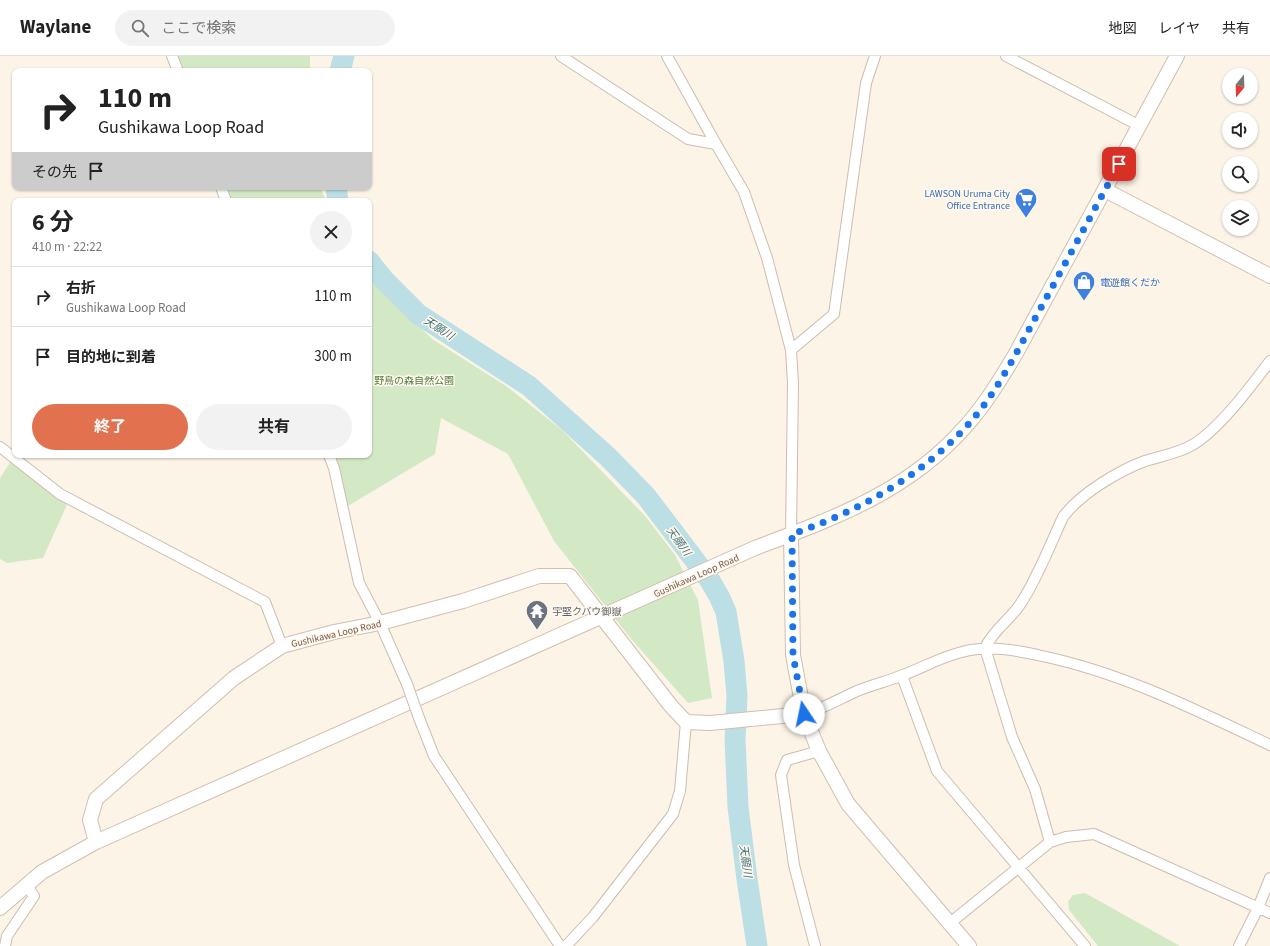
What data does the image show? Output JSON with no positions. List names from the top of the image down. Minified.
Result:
{"streets":{"main road":["Gushikawa Loop Road"]},"water":["天願川"],"parks":["野鳥の森自然公園"],"places":{"supermarket":["LAWSON Uruma City Office Entrance"],"shop":["電遊館くだか"],"temple":["宇堅クバウ御嶽"]},"north":"bottom","page":{"header":"Waylane","search":"ここで検索","nav":["地図","レイヤ","共有"],"turn":["110 m","Gushikawa Loop Road"],"then":"その先","heading":["6 分","410 m · 22:22"],"list":[{"name":"右折","note":"Gushikawa Loop Road","value":"110 m"},{"name":"目的地に到着","value":"300 m"}],"buttons":["終了","共有"]}}
